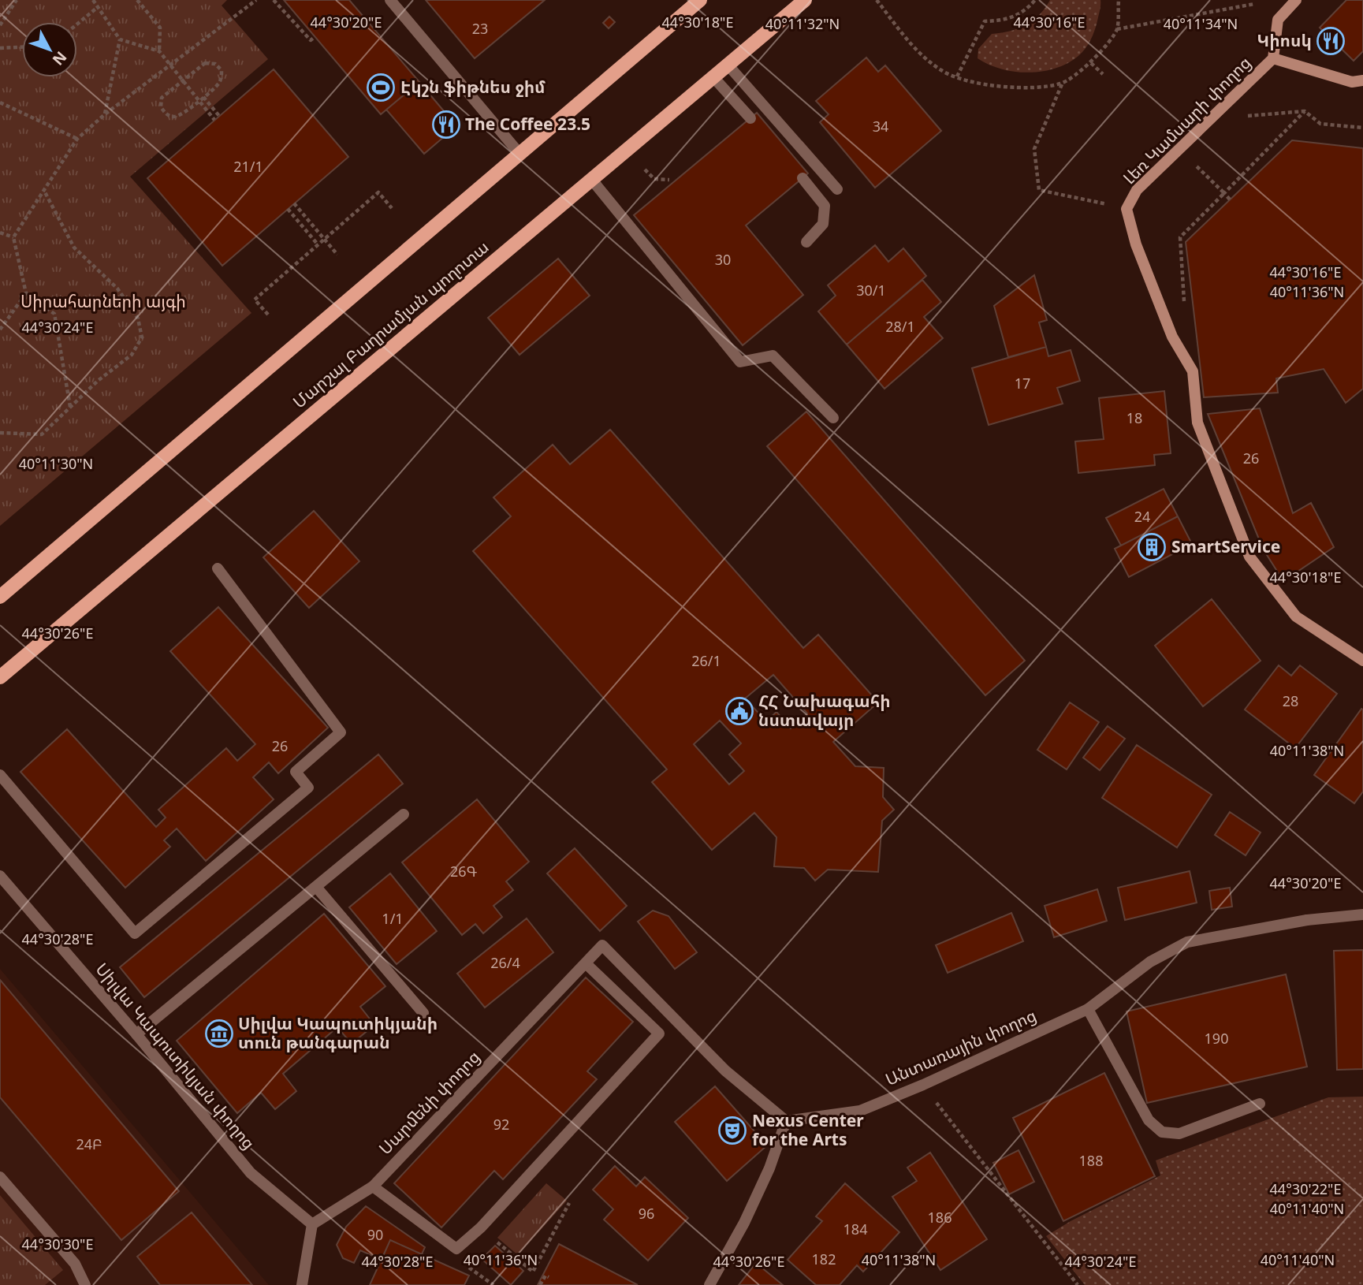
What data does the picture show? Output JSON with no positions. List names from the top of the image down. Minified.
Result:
{"streets":{"main road":["Մարշալ Բաղրամյան պողոտա"],"street":["Լեռ Կամսարի փողոց","Անտառային փողոց","Սիլվա Կապուտիկյան փողոց","Սարմենի փողոց"]},"crossings":[["Անտառային փողոց","Սարմենի փողոց"],["Սիլվա Կապուտիկյան փողոց","Սարմենի փողոց"]],"parks":["Սիրահարների այգի"],"places":{"restaurant":["Կիոսկ","The Coffee 23.5"],"sports":["Էկշն ֆիթնես ջիմ"],"building":["SmartService"],"public building":["ՀՀ Նախագահի նստավայր"],"museum":["Սիլվա Կապուտիկյանի տուն թանգարան"],"theatre":["Nexus Center for the Arts"]},"house_numbers":["23","34","21/1","30","30/1","28/1","17","18","26","24","26/1","28","26","26Գ","1/1","26/4","190","92","24Բ","188","96","186","184","90","182"],"north":"bottom right","coordinates":["44°30'20\"E","44°30'18\"E","44°30'16\"E","40°11'32\"N","40°11'34\"N","40°11'36\"N","44°30'24\"E","40°11'30\"N","44°30'26\"E","40°11'38\"N","44°30'28\"E","44°30'22\"E","40°11'40\"N","44°30'30\"E"]}
